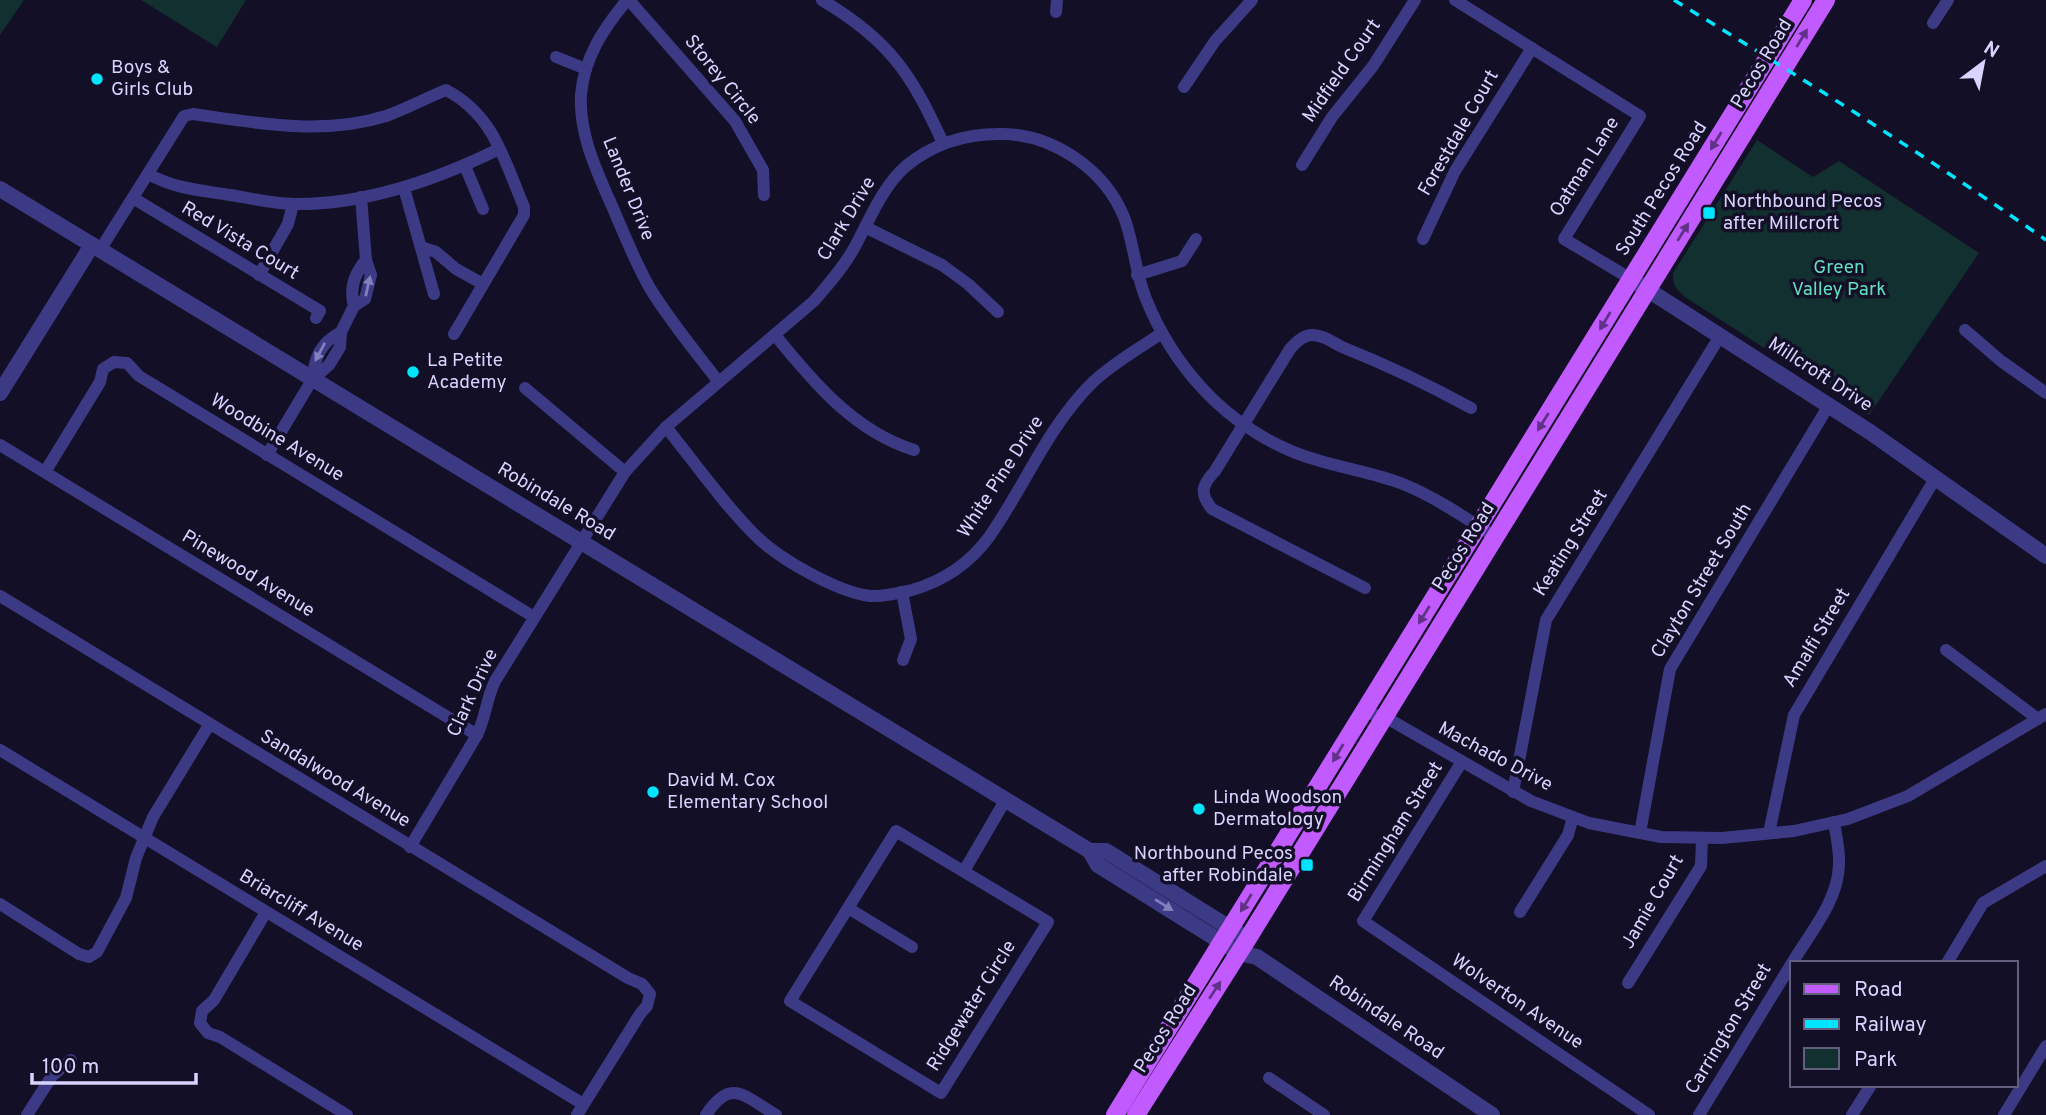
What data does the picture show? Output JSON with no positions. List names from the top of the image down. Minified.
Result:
{"streets":{"main road":["Pecos Road","South Pecos Road"],"street":["Midfield Court","Storey Circle","Forestdale Court","Oatman Lane","Lander Drive","Clark Drive","Red Vista Court","Millcroft Drive","Woodbine Avenue","White Pine Drive","Robindale Road","Keating Street","Pinewood Avenue","Clayton Street South","Amalfi Street","Machado Drive","Sandalwood Avenue","Birmingham Street","Jamie Court","Briarcliff Avenue","Wolverton Avenue","Ridgewater Circle","Carrington Street"]},"crossings":[["Pecos Road","South Pecos Road"],["Pecos Road","Clark Drive"],["Pecos Road","Millcroft Drive"],["Pecos Road","Robindale Road"],["Pecos Road","Machado Drive"],["Storey Circle","Lander Drive"],["Forestdale Court","Oatman Lane"],["Oatman Lane","Millcroft Drive"],["Lander Drive","Clark Drive"],["South Pecos Road","Millcroft Drive"],["Clark Drive","Woodbine Avenue"],["Clark Drive","White Pine Drive"],["Clark Drive","Robindale Road"],["Clark Drive","Pinewood Avenue"],["Clark Drive","Sandalwood Avenue"],["Millcroft Drive","Keating Street"],["Millcroft Drive","Clayton Street South"],["Millcroft Drive","Amalfi Street"],["Woodbine Avenue","Pinewood Avenue"],["Keating Street","Machado Drive"],["Clayton Street South","Machado Drive"],["Amalfi Street","Machado Drive"],["Machado Drive","Birmingham Street"],["Machado Drive","Jamie Court"],["Machado Drive","Carrington Street"],["Sandalwood Avenue","Briarcliff Avenue"],["Birmingham Street","Wolverton Avenue"]],"one_way":["South Pecos Road"],"parks":["Green Valley Park"],"places":{"other":["Boys & Girls Club","La Petite Academy","David M. Cox Elementary School","Linda Woodson Dermatology"],"transit":["Northbound Pecos after Millcroft","Northbound Pecos after Robindale"]},"legend":["Road","Railway","Park"],"scale_bar":"100 m","north":"top right"}
